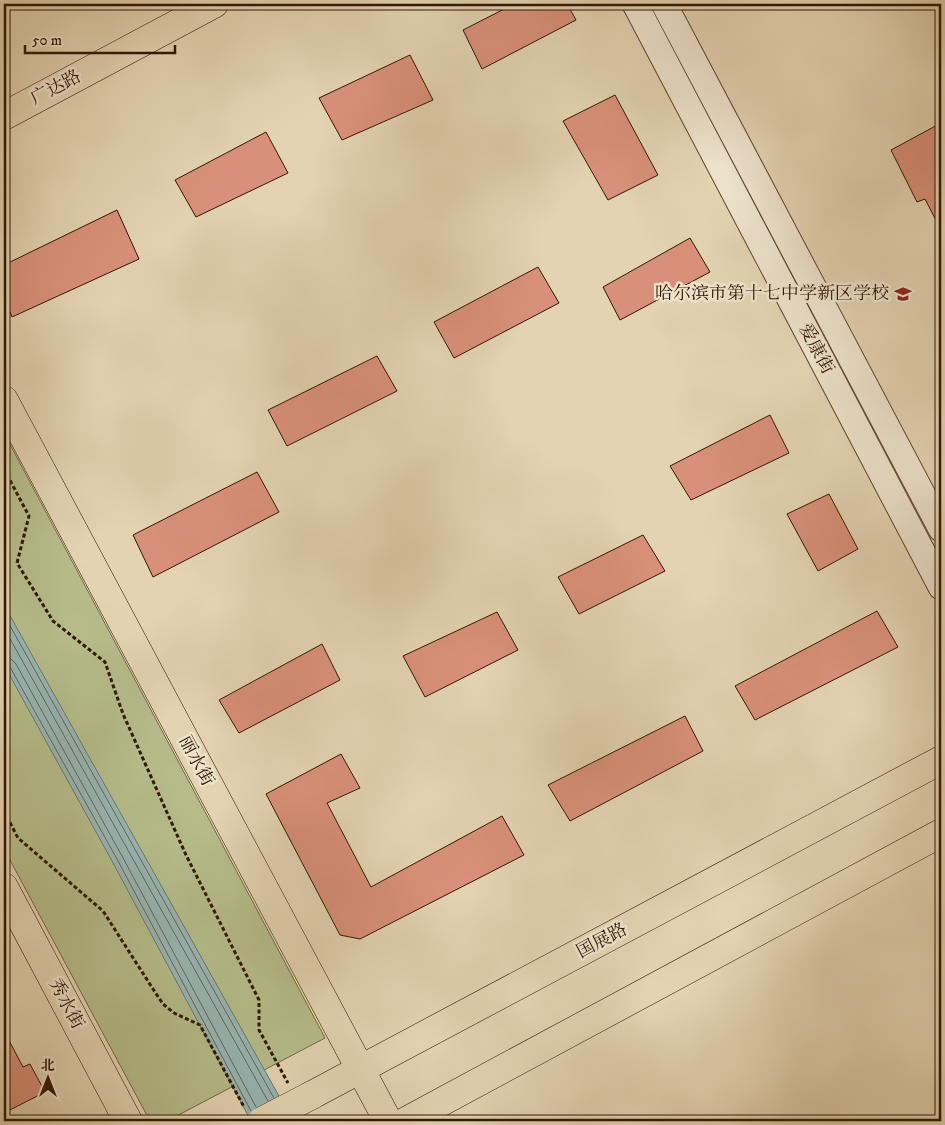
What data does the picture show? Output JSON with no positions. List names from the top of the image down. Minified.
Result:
{"streets":{"main road":["广达路","丽水街","国展路","秀水街"],"street":["爱康街"]},"places":{"school or university":["哈尔滨市第十七中学新区学校"]},"scale_bar":"50 m","north":"top"}
